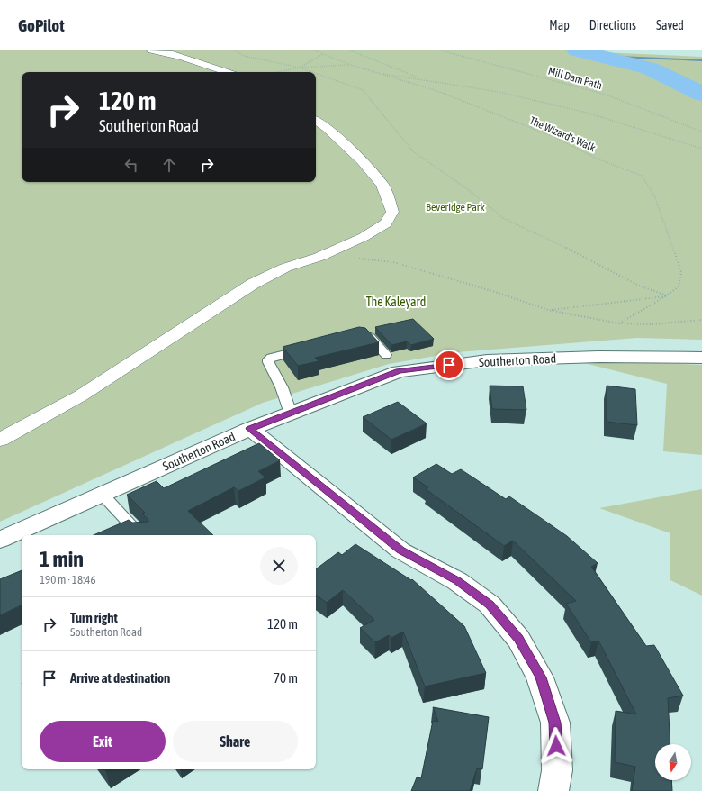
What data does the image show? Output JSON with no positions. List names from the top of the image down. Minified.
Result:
{"streets":{"street":["Southerton Road"],"path":["Mill Dam Path","The Wizard's Walk"]},"parks":["Beveridge Park","The Kaleyard"],"north":"bottom","page":{"header":"GoPilot","nav":["Map","Directions","Saved"],"turn":["120 m","Southerton Road"],"heading":["1 min","190 m · 18:46"],"list":[{"name":"Turn right","note":"Southerton Road","value":"120 m"},{"name":"Arrive at destination","value":"70 m"}],"buttons":["Exit","Share"]}}
